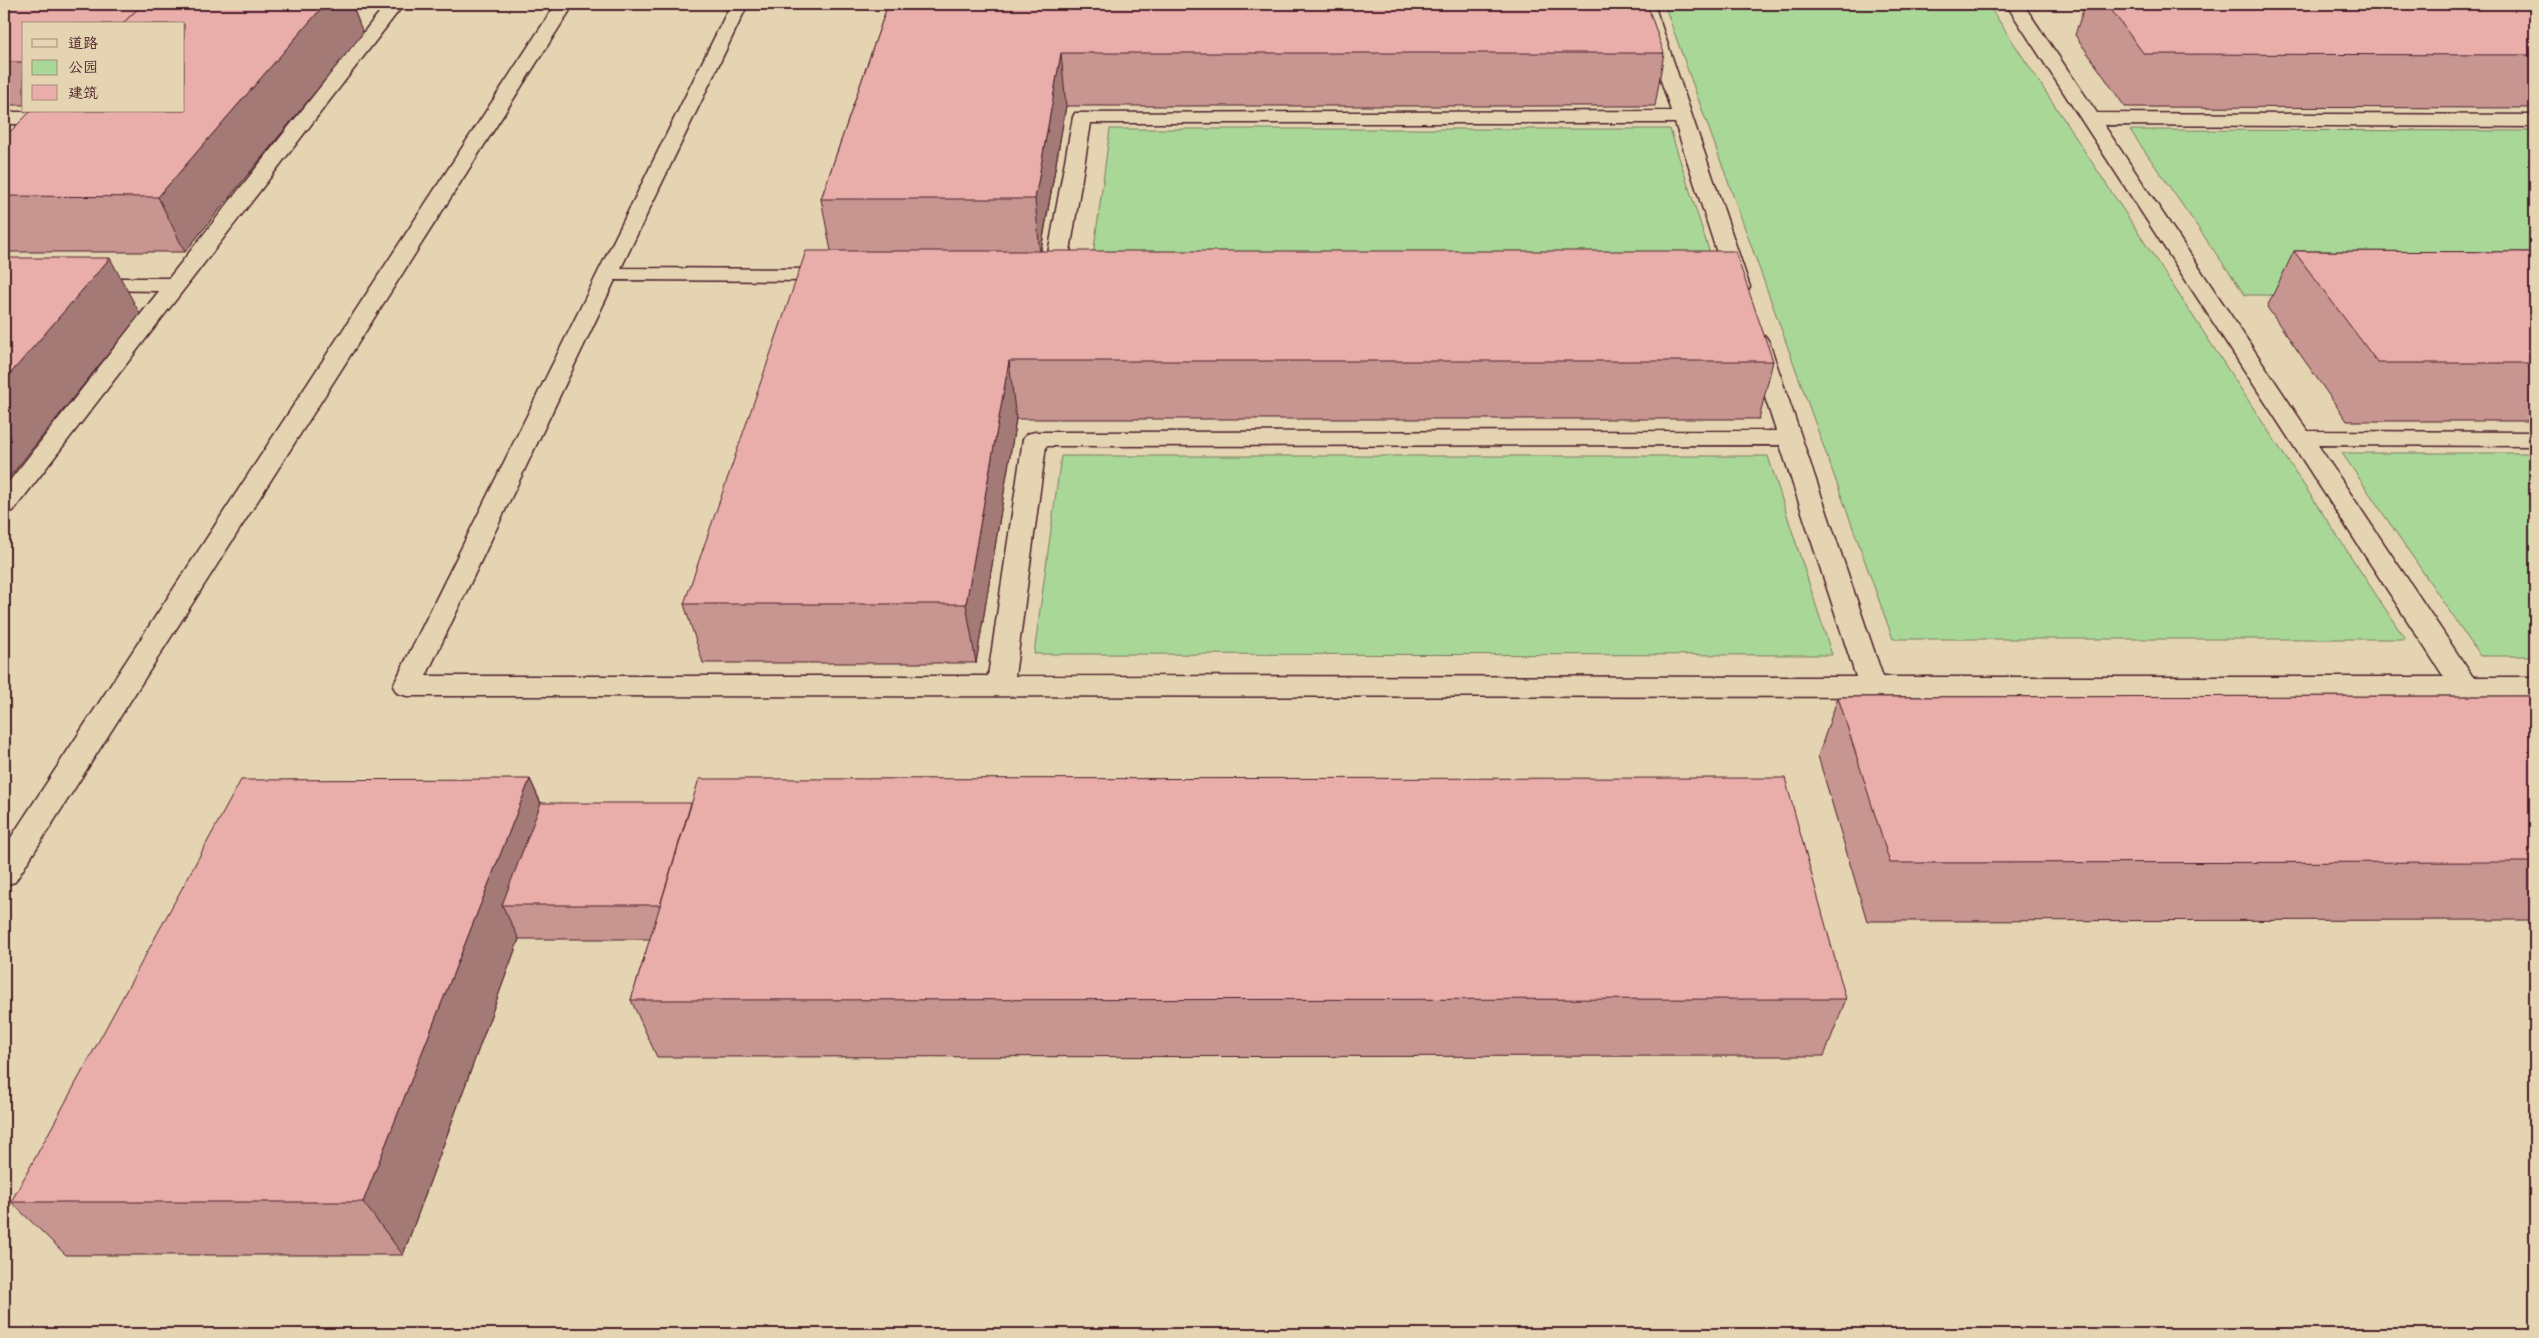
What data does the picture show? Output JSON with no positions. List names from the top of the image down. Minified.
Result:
{"legend":["道路","公园","建筑"]}
